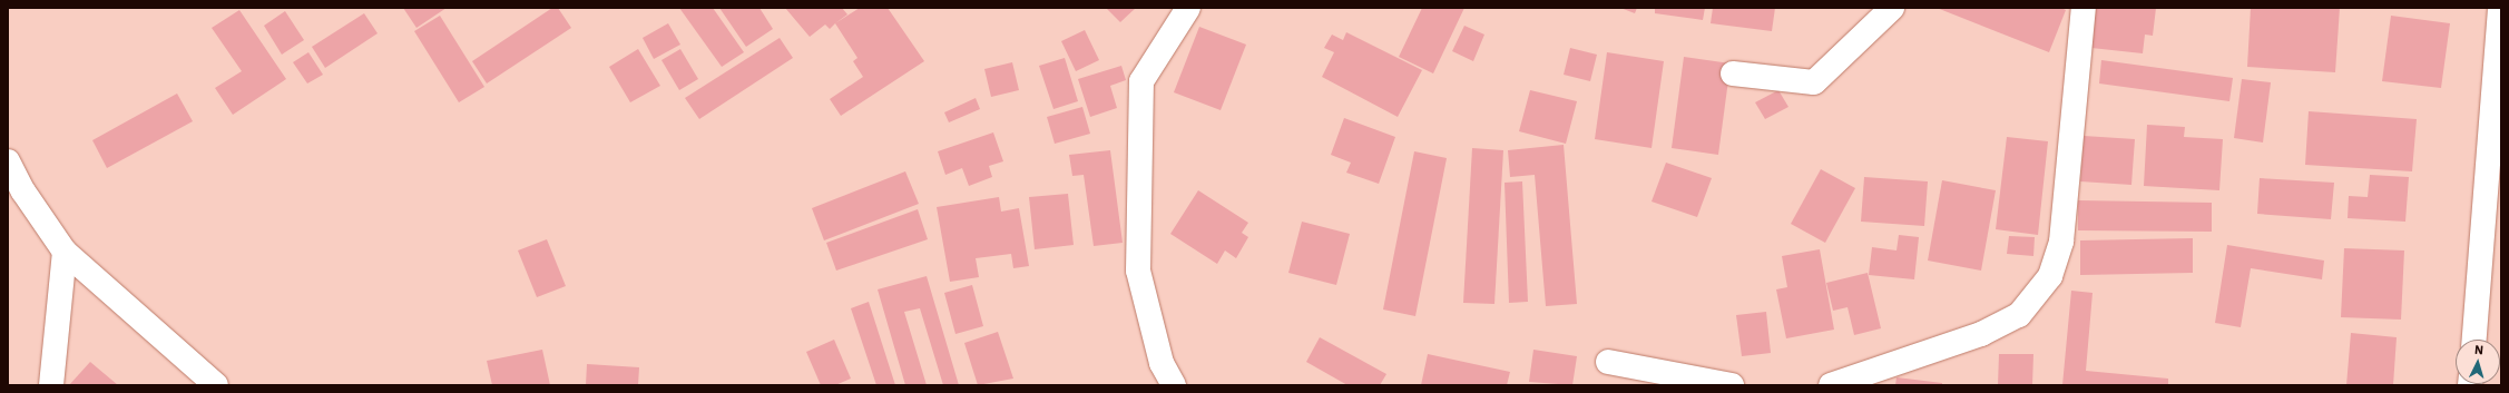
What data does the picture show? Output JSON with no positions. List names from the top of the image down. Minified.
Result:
{"north":"top"}
